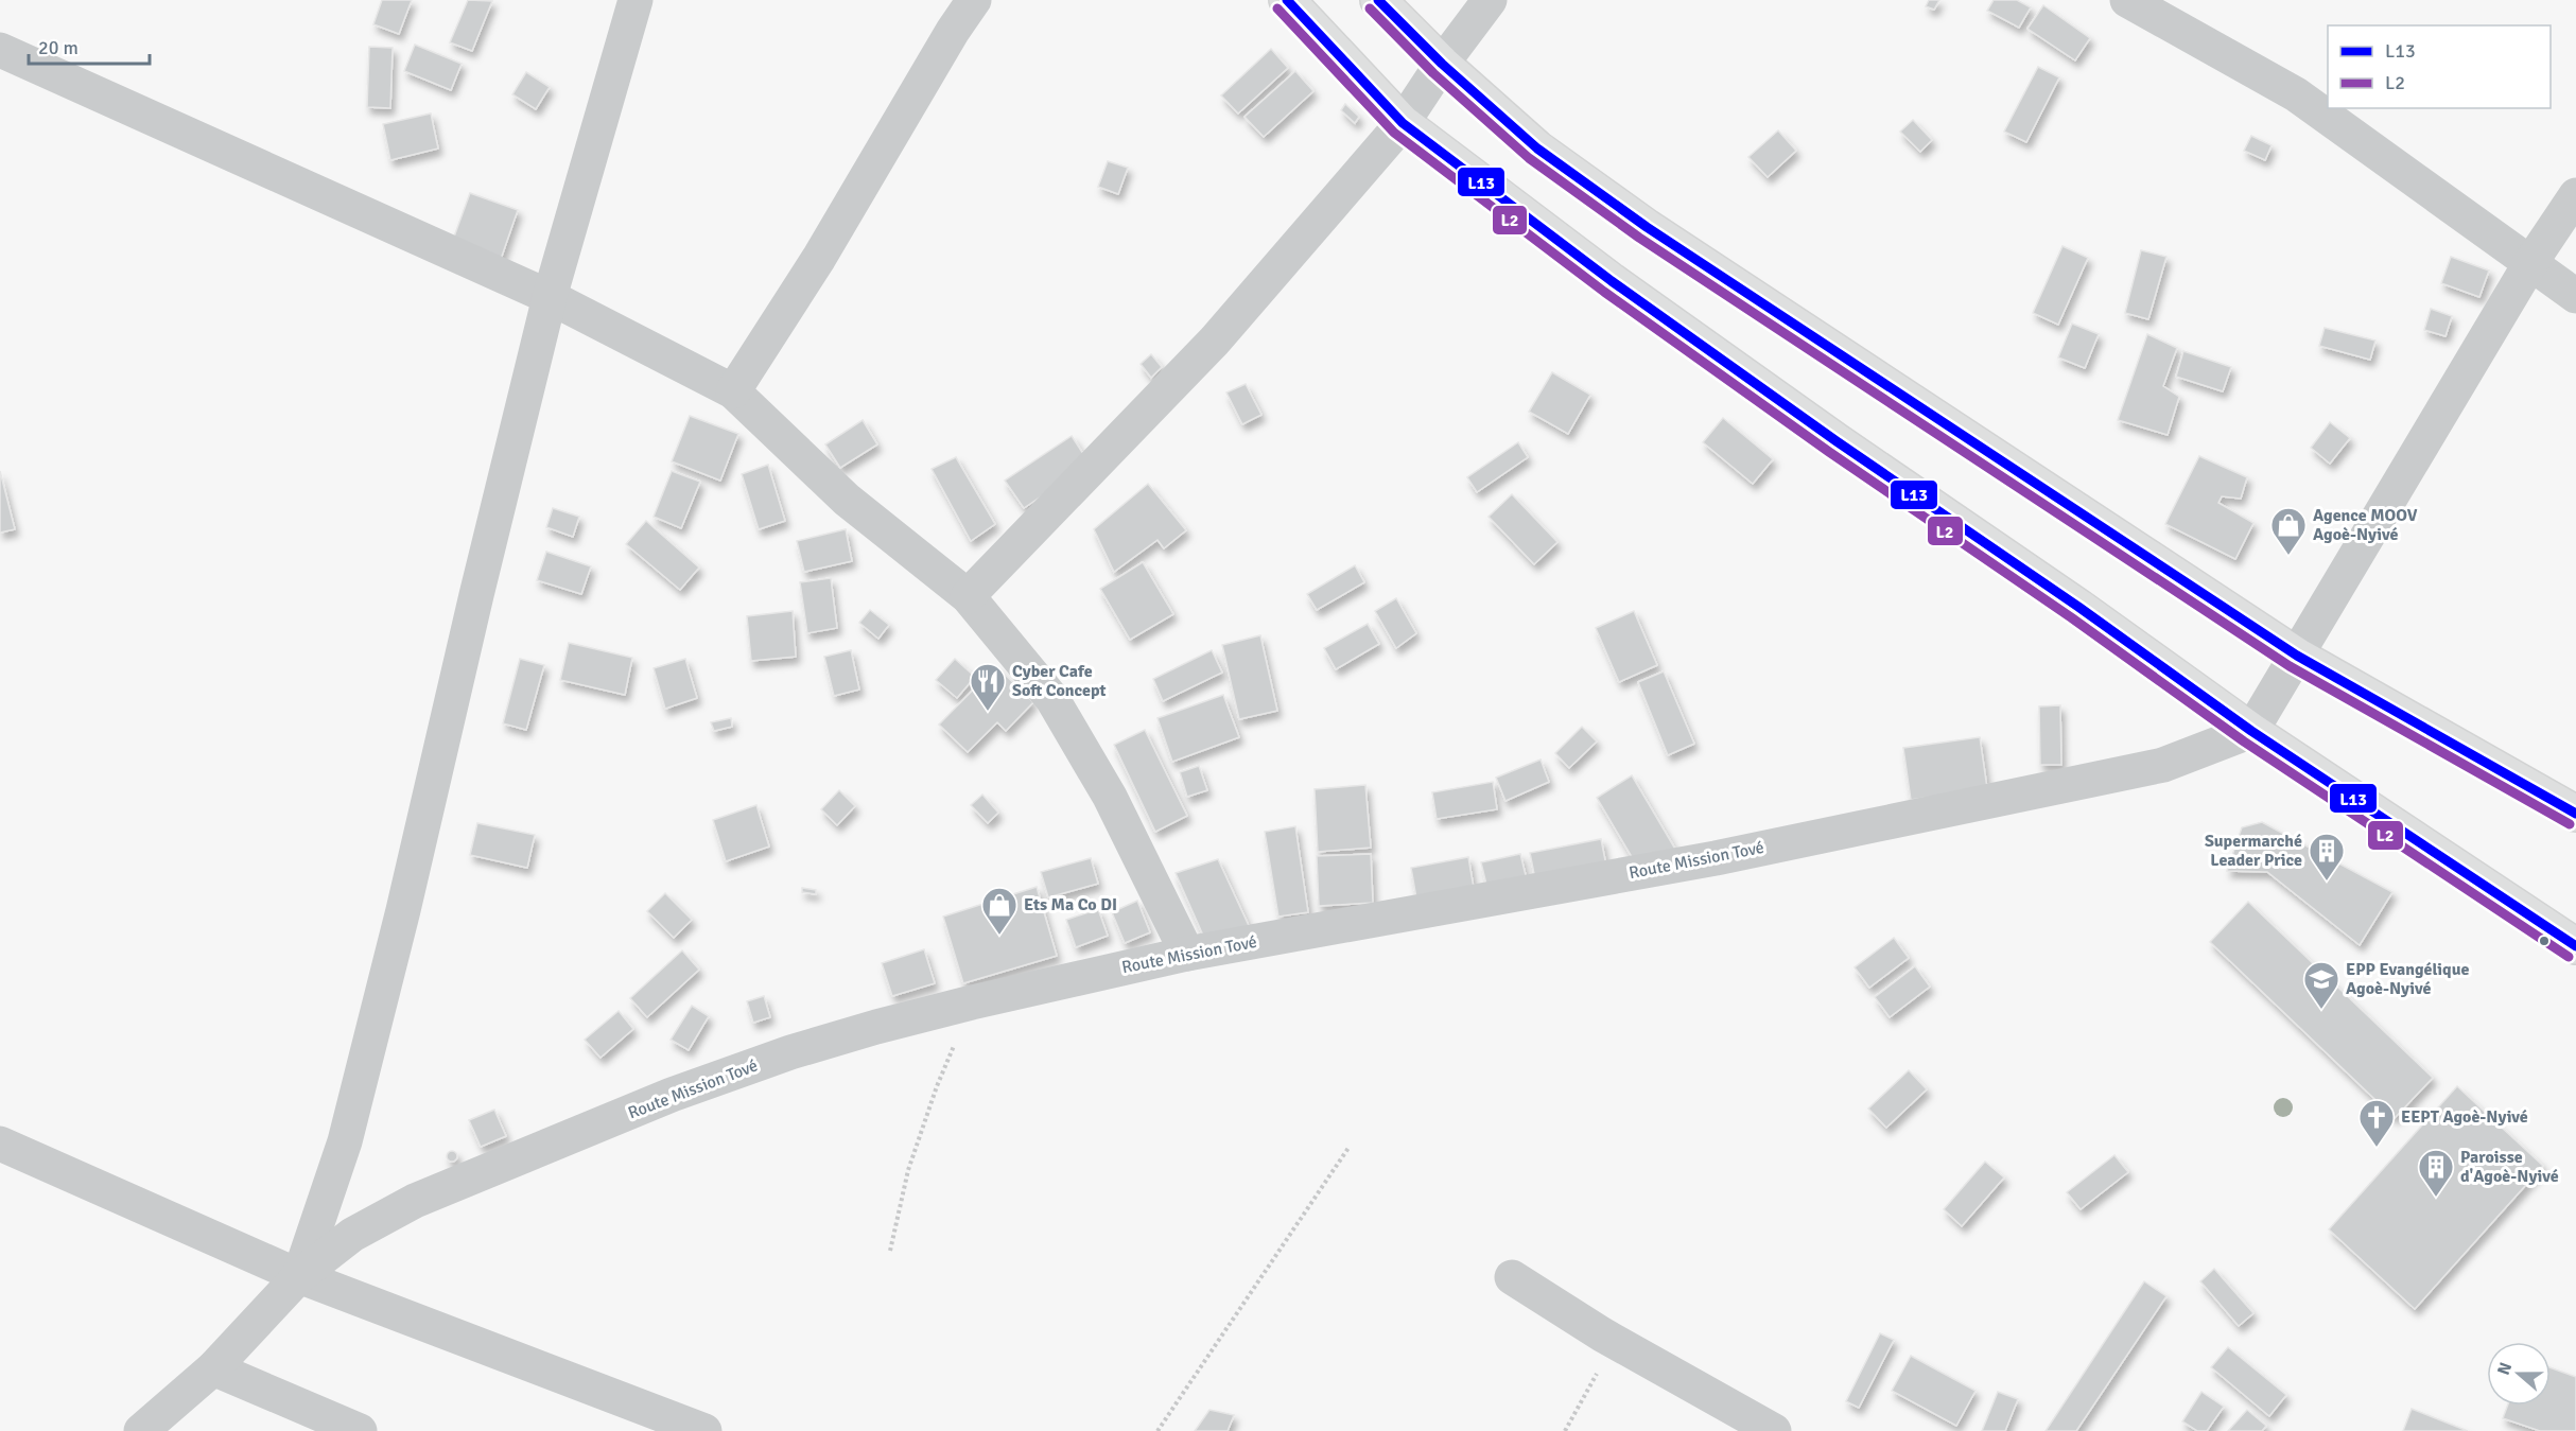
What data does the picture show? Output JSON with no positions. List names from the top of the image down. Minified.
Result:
{"streets":{"street":["Route Mission Tové"]},"places":{"shop":["Agence MOOV Agoè-Nyivé","Ets Ma Co DI"],"restaurant":["Cyber Cafe Soft Concept"],"building":["Supermarché Leader Price","Paroisse d'Agoè-Nyivé"],"school or university":["EPP Evangélique Agoè-Nyivé"],"church":["EEPT Agoè-Nyivé"]},"lines":["transit line L13","transit line L2"],"legend":["L13","L2"],"scale_bar":"20 m","north":"left"}
